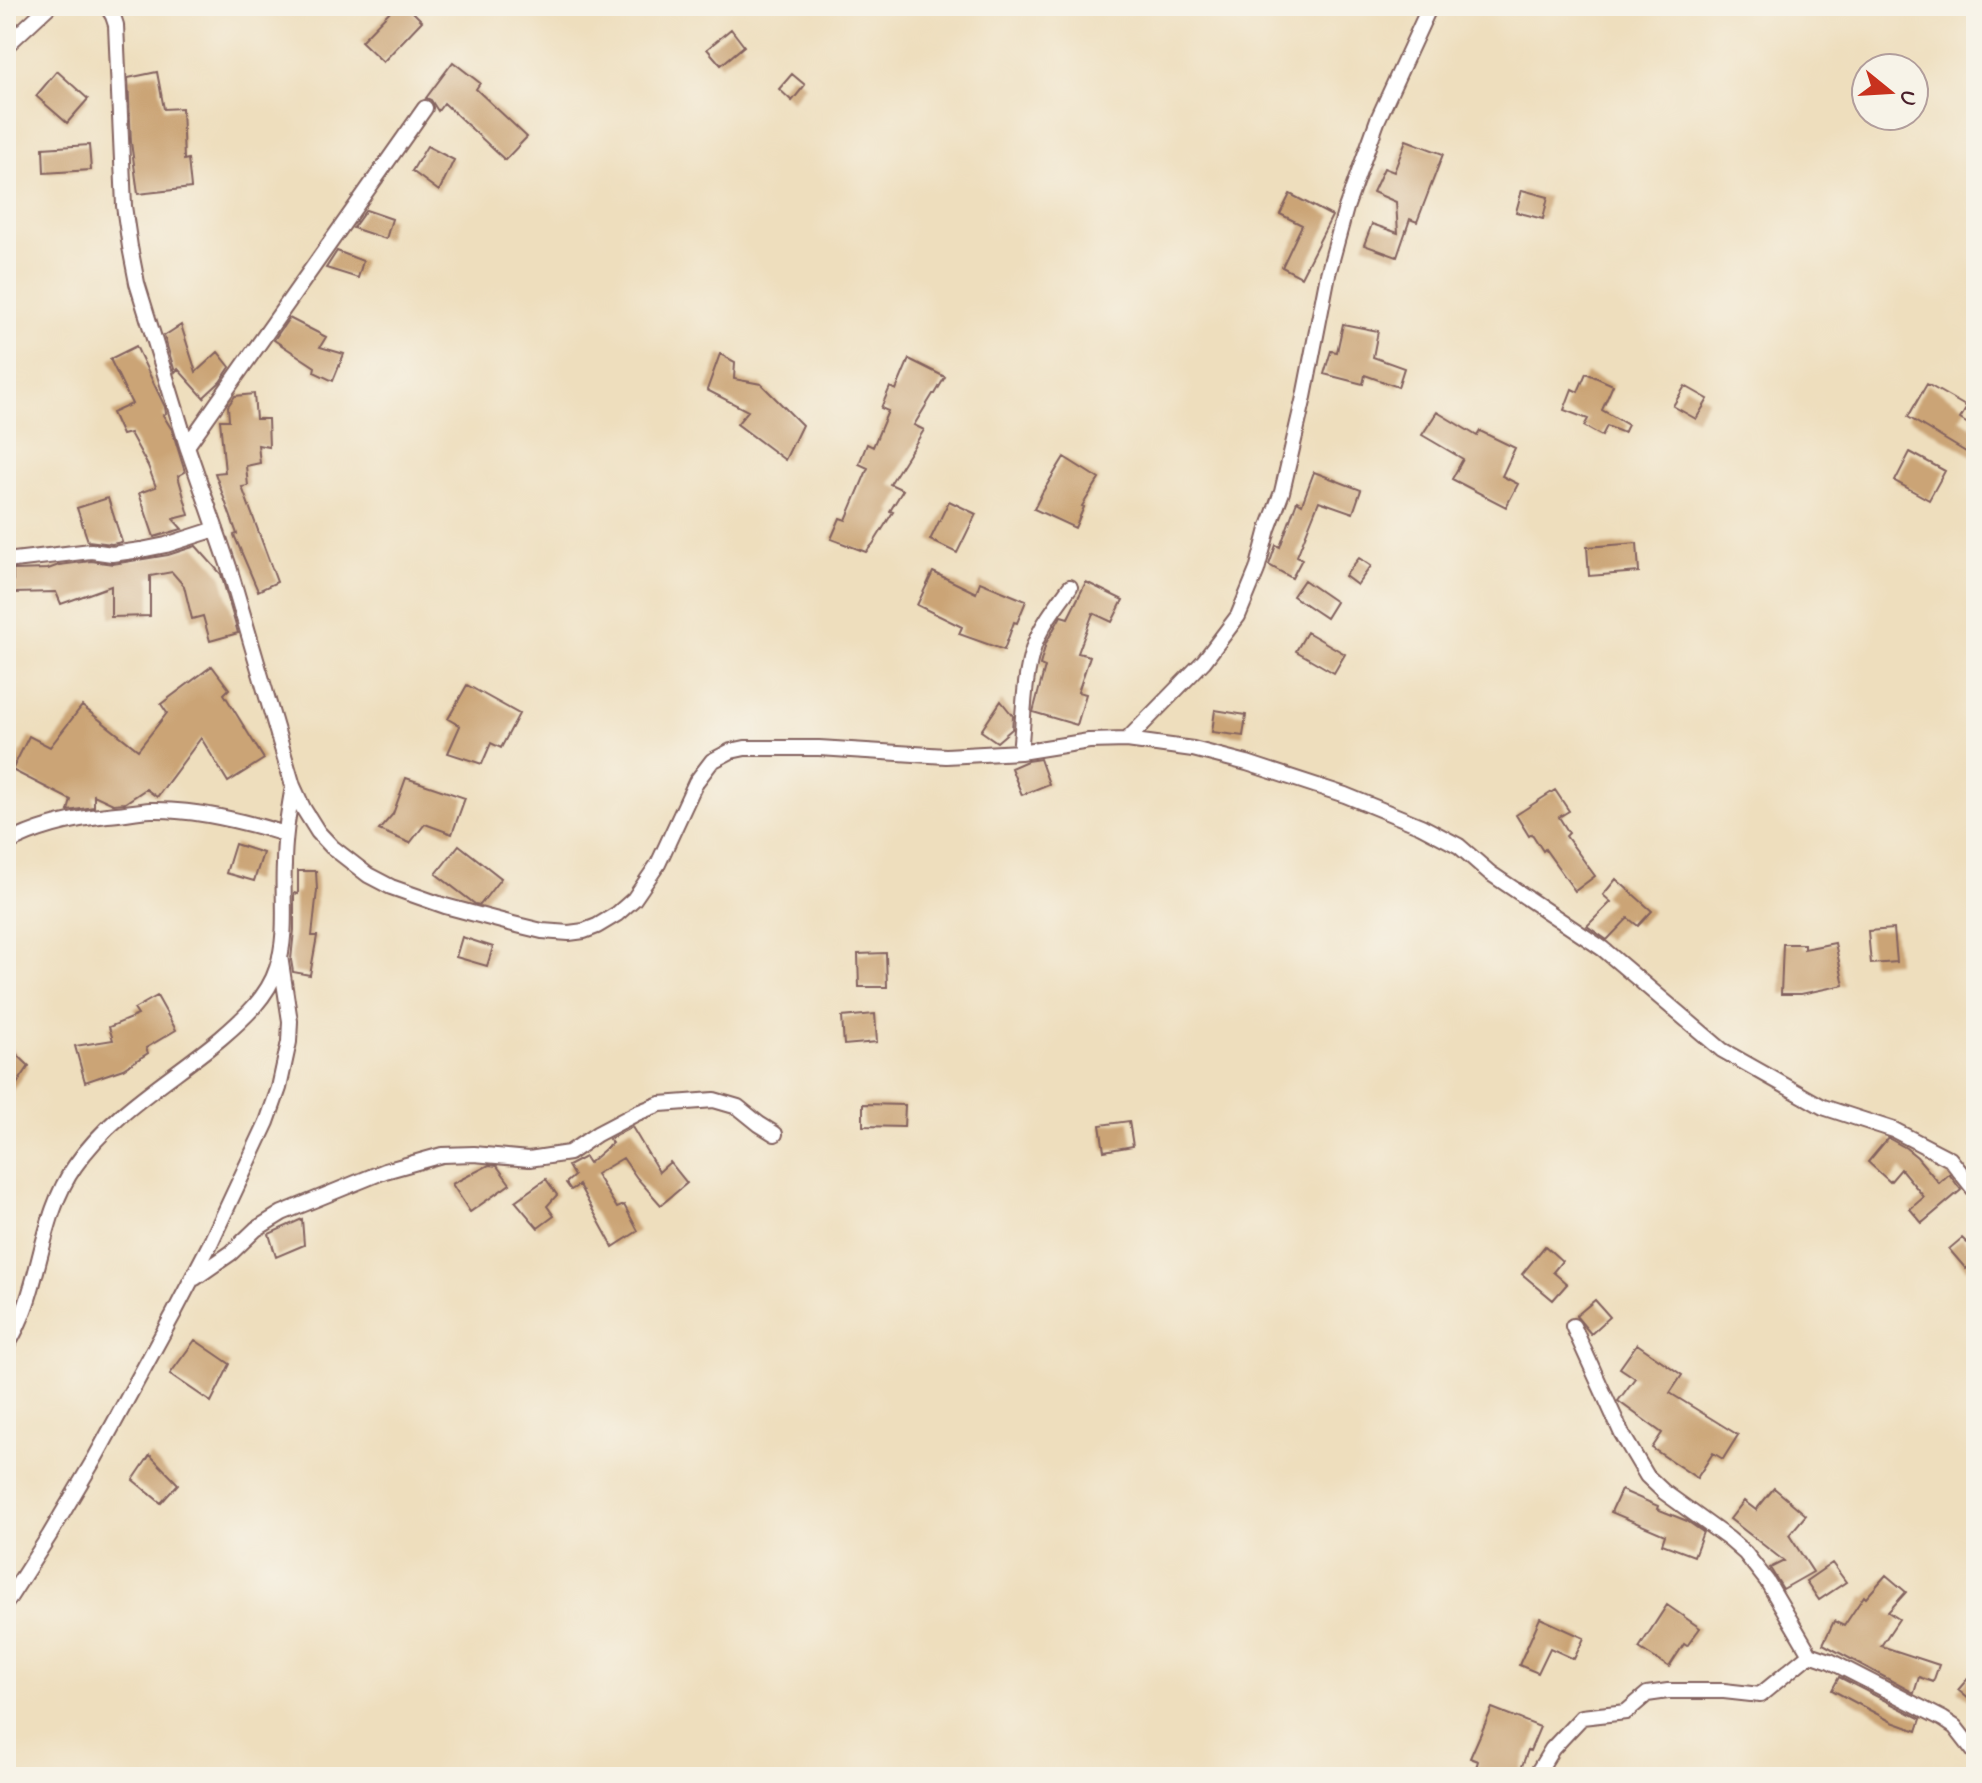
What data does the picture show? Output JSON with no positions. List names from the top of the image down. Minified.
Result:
{"north":"right"}
